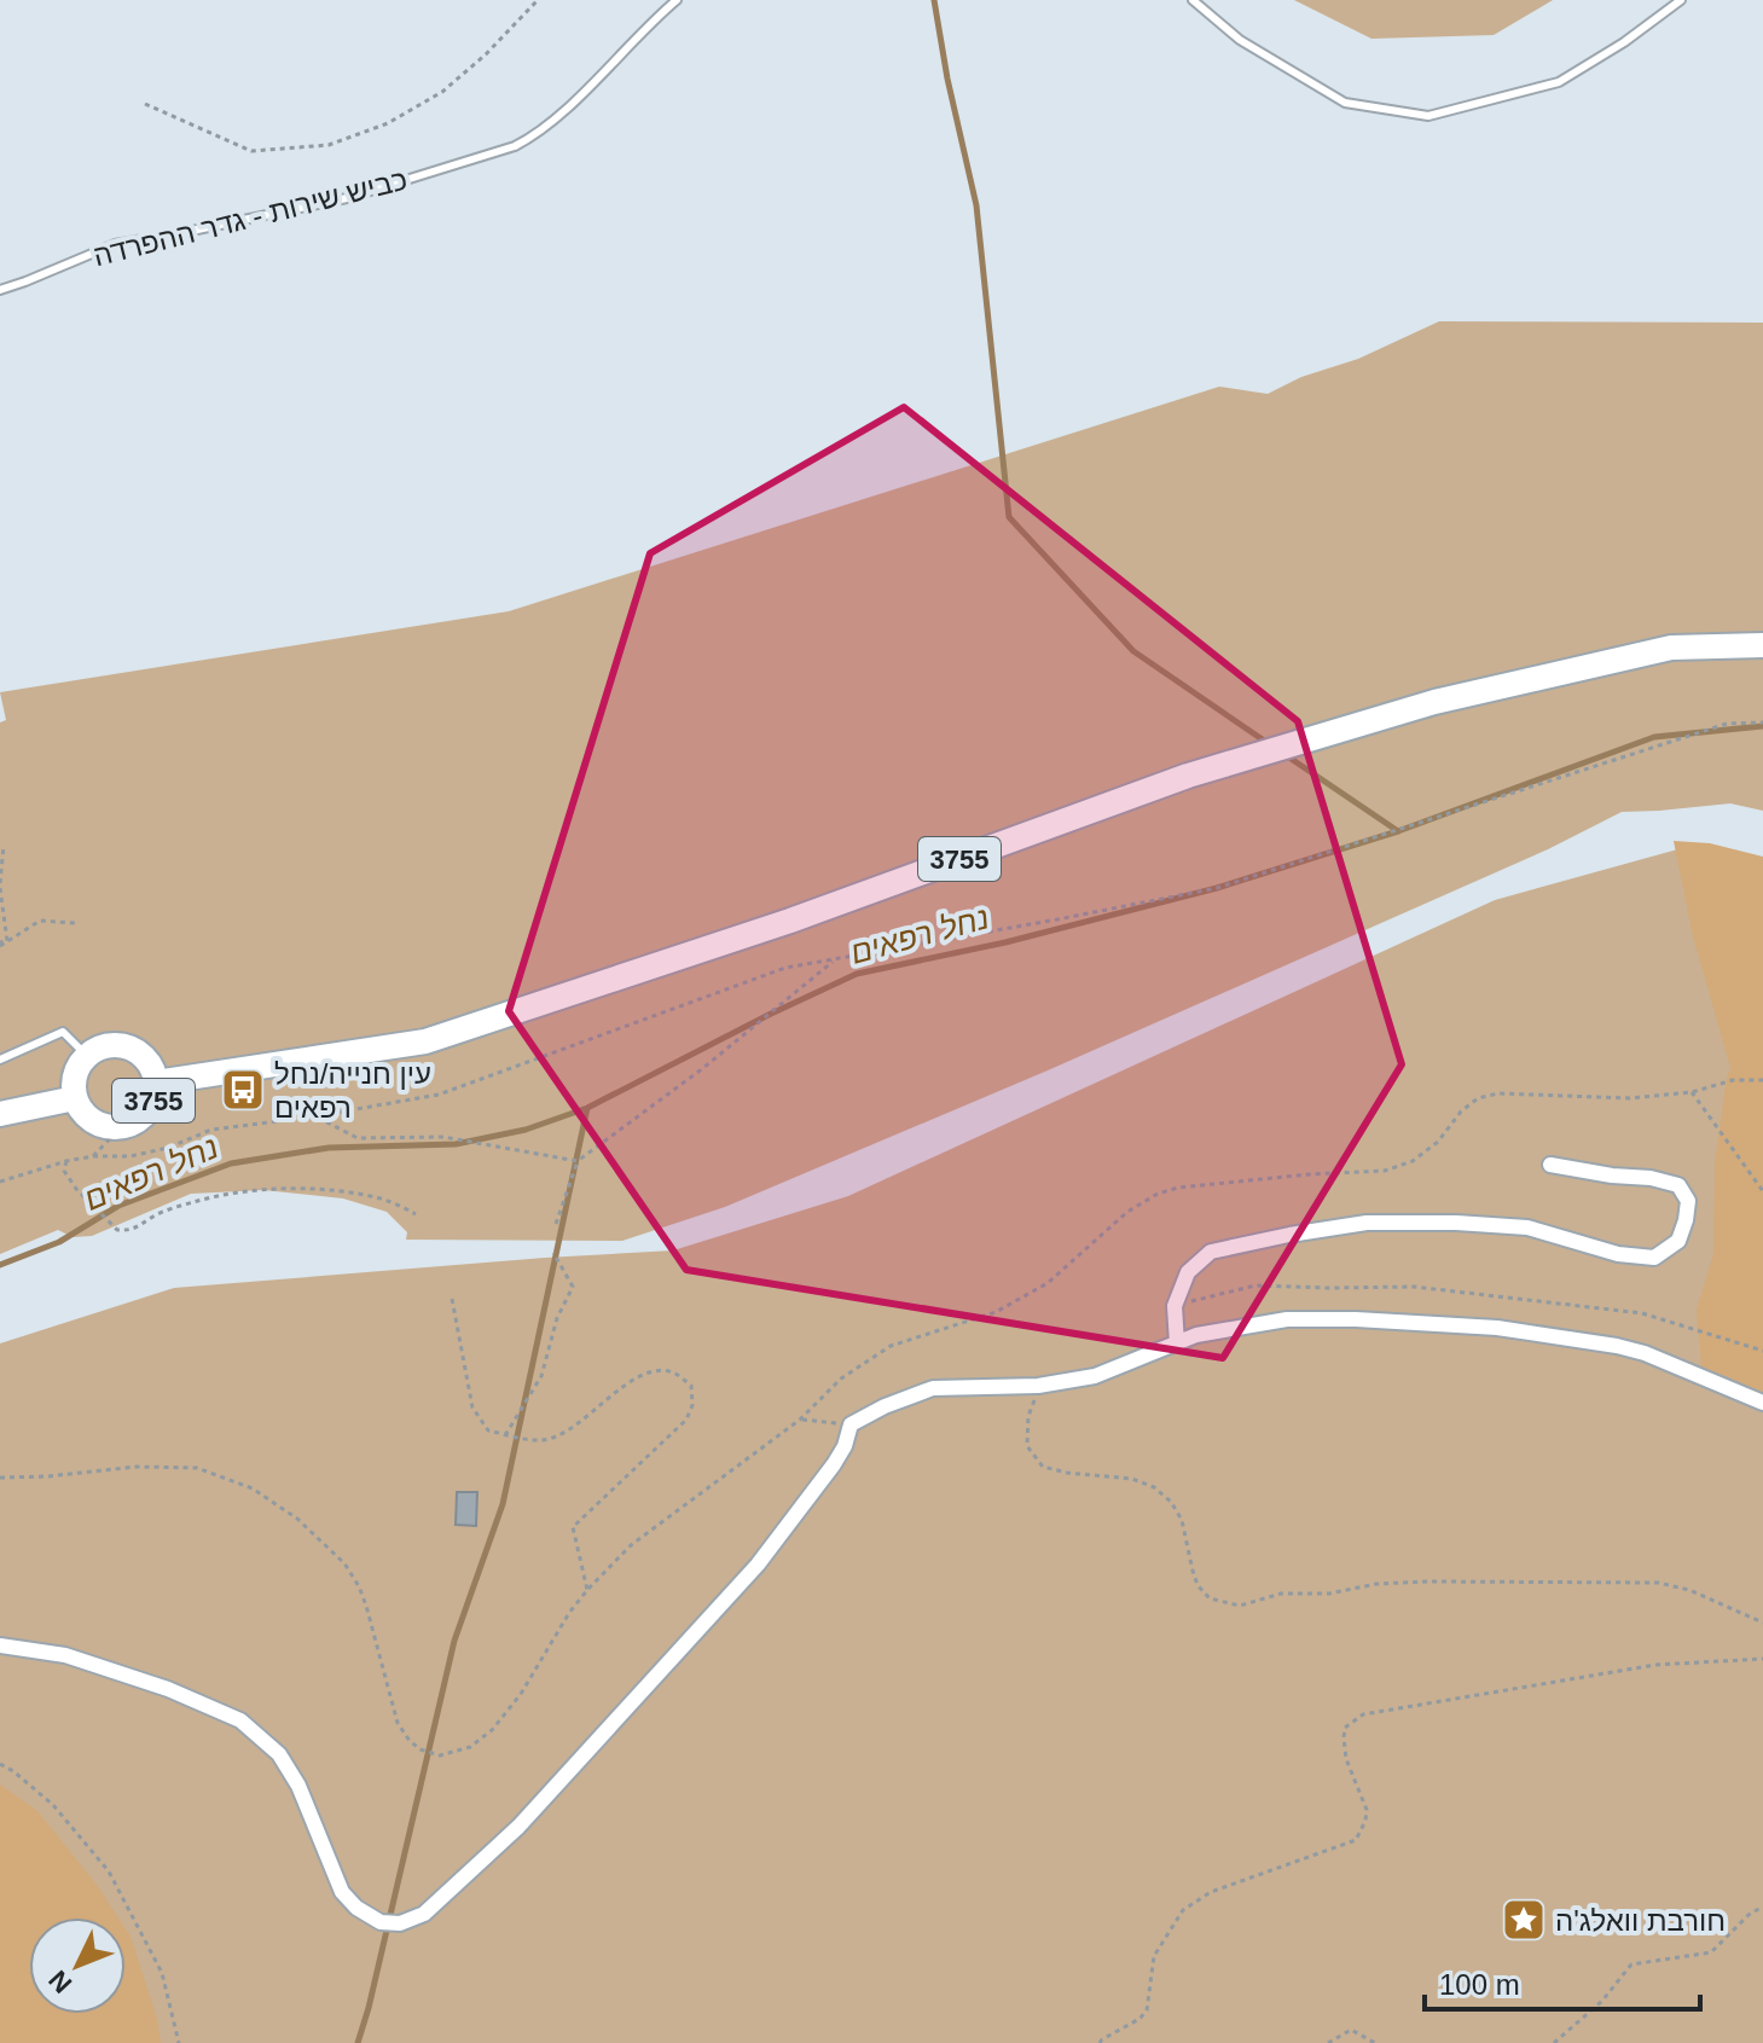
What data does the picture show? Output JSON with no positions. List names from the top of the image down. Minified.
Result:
{"streets":{"main road":["3755"],"lane":["כביש שירות - גדר ההפרדה"]},"water":["נחל רפאים"],"places":{"bus stop":["עין חנייה/נחל רפאים"],"place":["חורבת וואלג'ה"]},"scale_bar":"100 m","north":"bottom left"}
